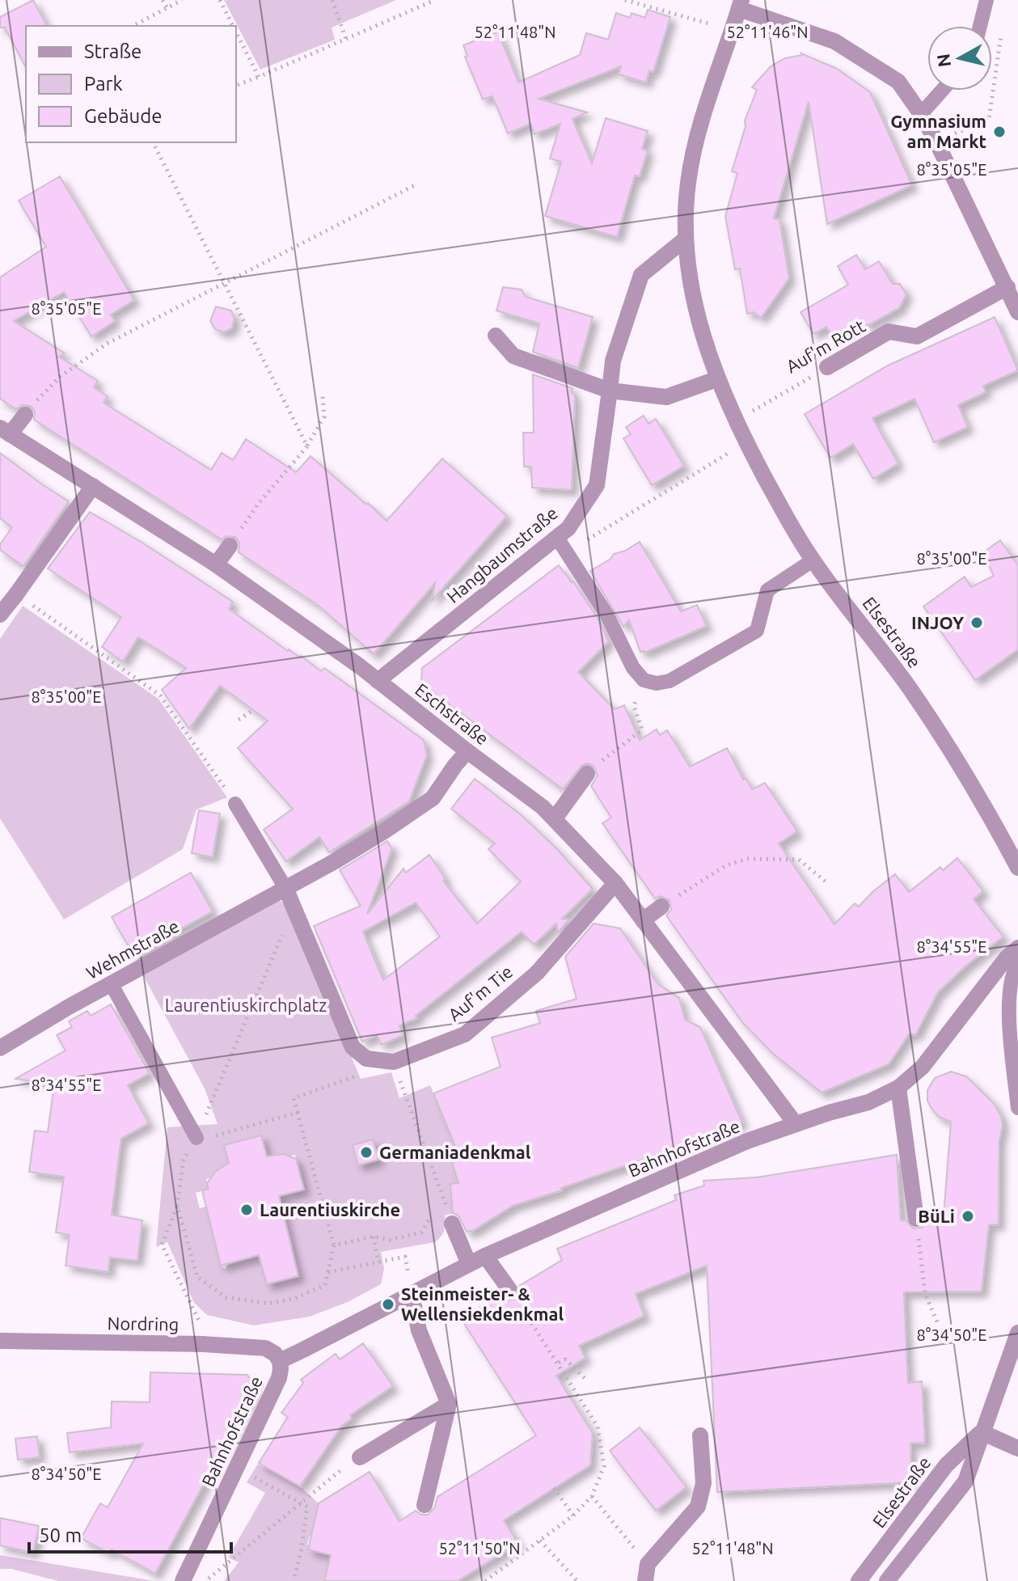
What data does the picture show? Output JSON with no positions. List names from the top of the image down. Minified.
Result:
{"streets":{"street":["Auf'm Rott","Hangbaumstraße","Elsestraße","Eschstraße","Wehmstraße","Auf'm Tie","Bahnhofstraße","Nordring"]},"crossings":[["Auf'm Rott","Elsestraße"],["Hangbaumstraße","Eschstraße"],["Eschstraße","Wehmstraße"],["Eschstraße","Auf'm Tie"],["Eschstraße","Bahnhofstraße"],["Bahnhofstraße","Nordring"]],"parks":["Laurentiuskirchplatz"],"places":["Gymnasium am Markt","INJOY","Germaniadenkmal","Laurentiuskirche","BüLi","Steinmeister- & Wellensiekdenkmal"],"legend":["Straße","Park","Gebäude"],"scale_bar":"50 m","north":"left","coordinates":["52°11'48\"N","52°11'46\"N","8°35'05\"E","8°35'00\"E","8°34'55\"E","8°34'50\"E","52°11'50\"N"]}
